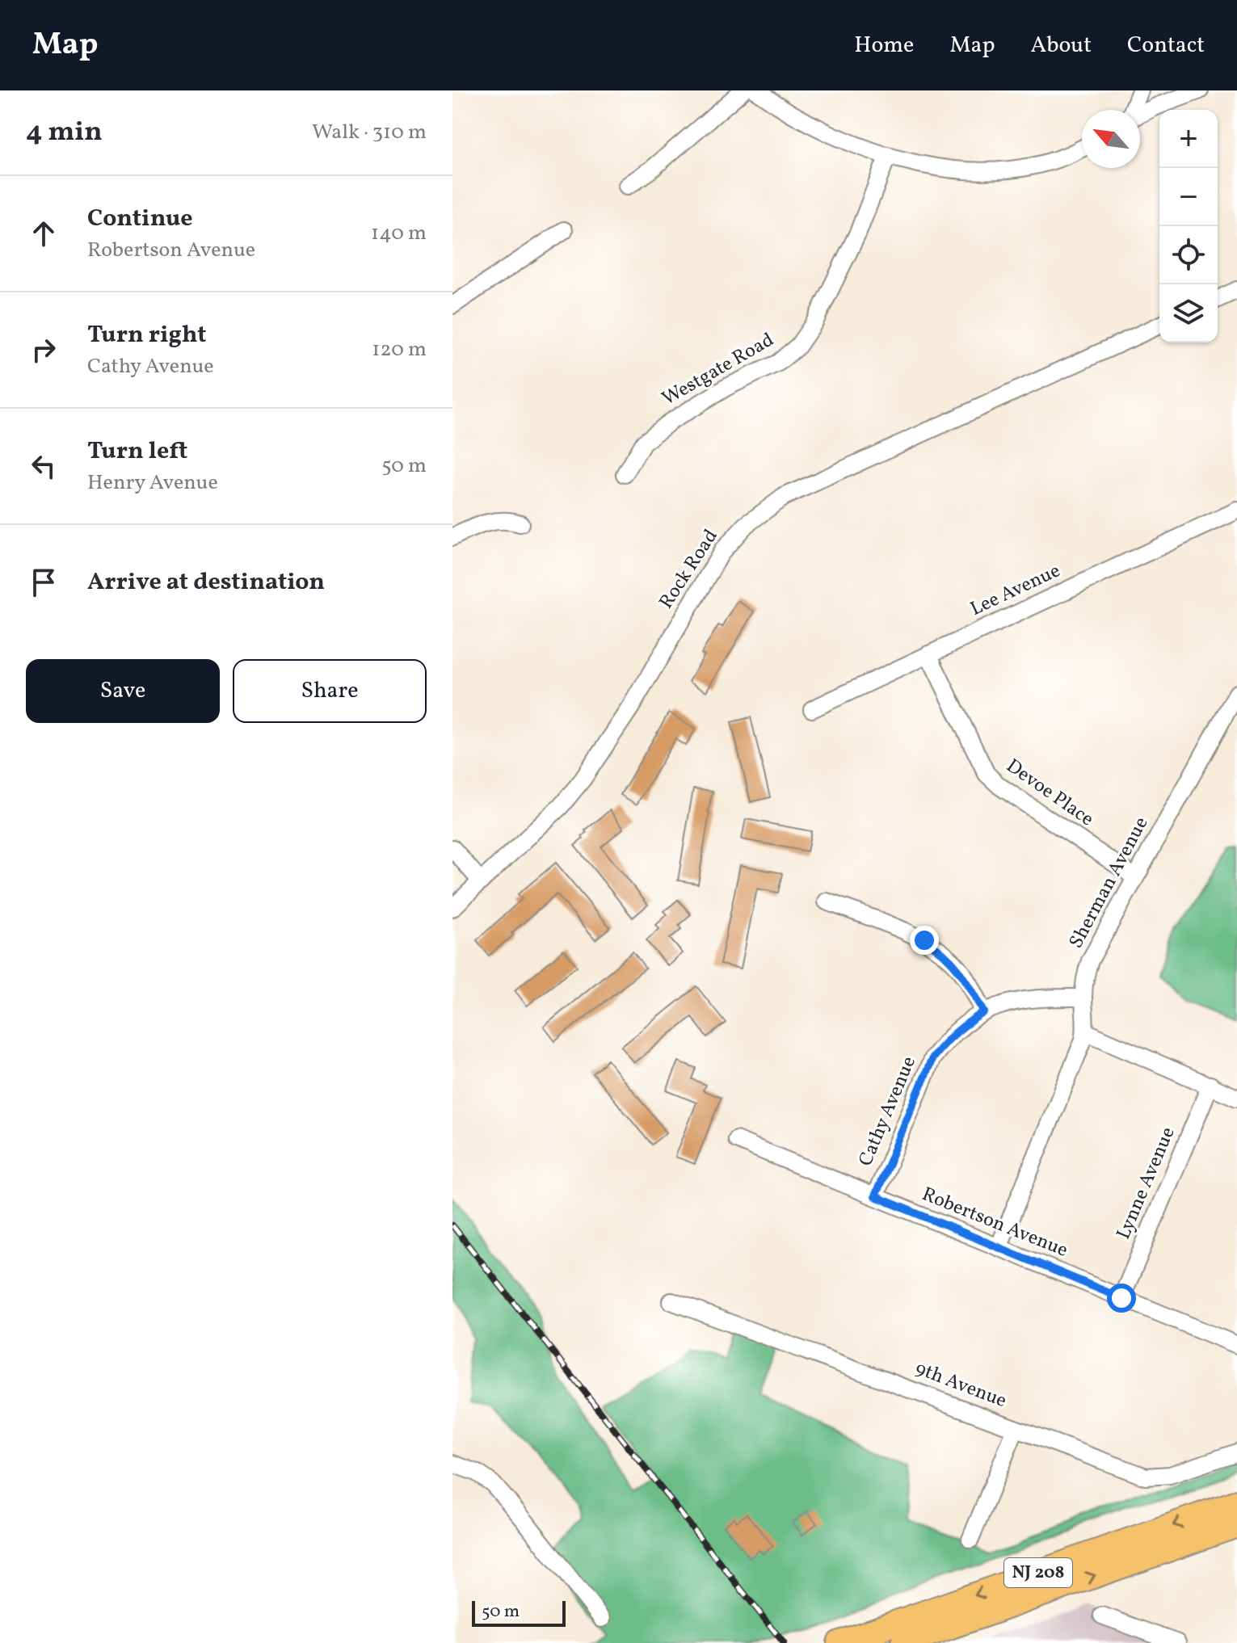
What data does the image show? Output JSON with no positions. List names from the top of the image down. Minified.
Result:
{"streets":{"highway":["NJ 208"],"street":["Westgate Road","Rock Road","Lee Avenue","Devoe Place","Sherman Avenue","Cathy Avenue","Lynne Avenue","Robertson Avenue","9th Avenue"]},"crossings":[["Lee Avenue","Devoe Place"],["Devoe Place","Sherman Avenue"],["Sherman Avenue","Cathy Avenue"],["Sherman Avenue","Robertson Avenue"],["Cathy Avenue","Robertson Avenue"],["Lynne Avenue","Robertson Avenue"]],"scale_bar":"50 m","north":"top left","page":{"header":"Map","nav":["Home","Map","About","Contact"],"heading":["4 min","Walk · 310 m"],"map_buttons":["+","−"],"list":[["Continue","Robertson Avenue","140 m"],["Turn right","Cathy Avenue","120 m"],["Turn left","Henry Avenue","50 m"],"Arrive at destination"],"buttons":["Save","Share"],"scale":"50 m"}}
